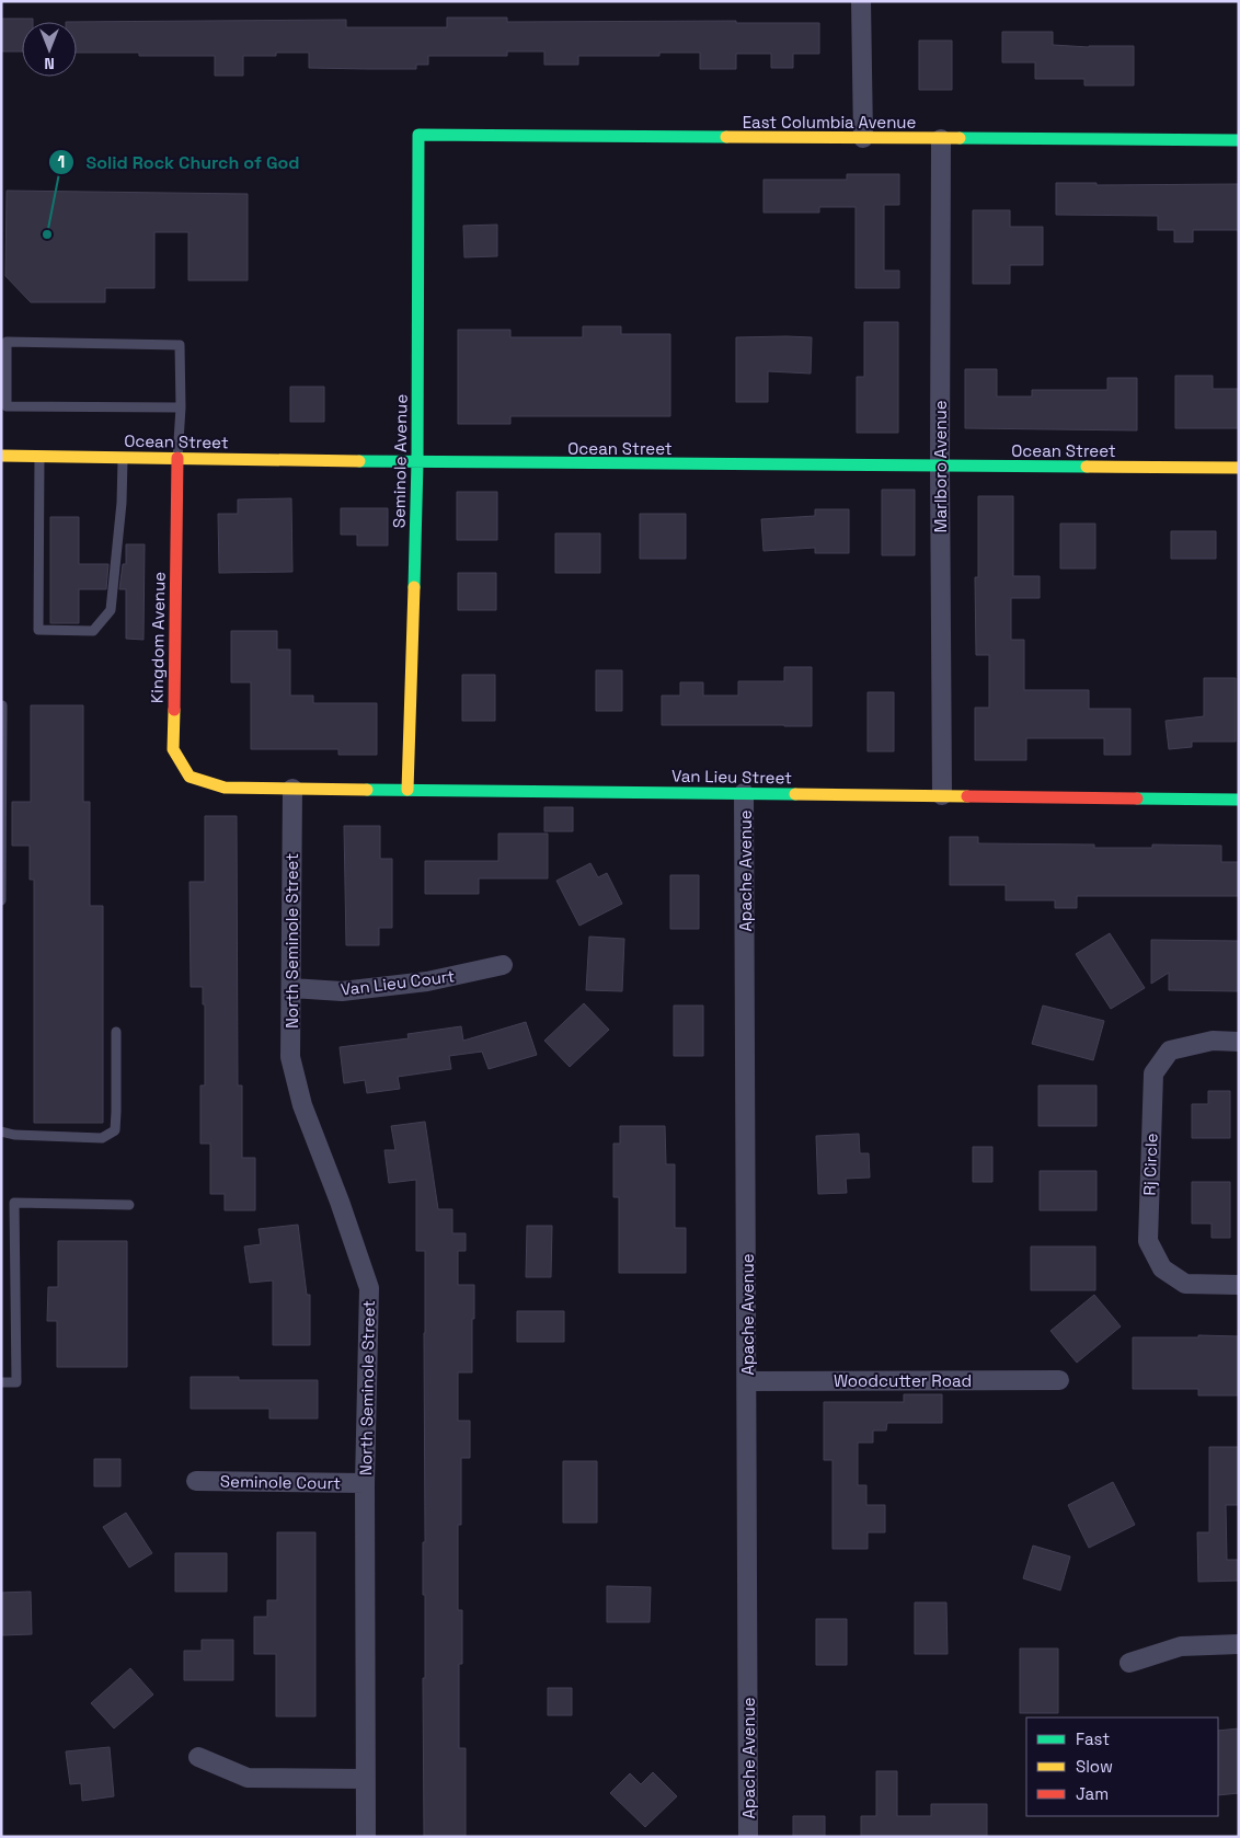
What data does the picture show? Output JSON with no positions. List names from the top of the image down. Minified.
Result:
{"streets":{"street":["East Columbia Avenue","Ocean Street","Seminole Avenue","Marlboro Avenue","Kingdom Avenue","Van Lieu Street","Apache Avenue","North Seminole Street","Van Lieu Court","Rj Circle","Woodcutter Road","Seminole Court"]},"crossings":[["East Columbia Avenue","Seminole Avenue"],["East Columbia Avenue","Marlboro Avenue"],["Ocean Street","Seminole Avenue"],["Ocean Street","Marlboro Avenue"],["Ocean Street","Kingdom Avenue"],["Seminole Avenue","Van Lieu Street"],["Marlboro Avenue","Van Lieu Street"],["Kingdom Avenue","Van Lieu Street"],["Van Lieu Street","Apache Avenue"],["Van Lieu Street","North Seminole Street"],["Apache Avenue","Woodcutter Road"],["North Seminole Street","Van Lieu Court"],["North Seminole Street","Seminole Court"]],"places":["Solid Rock Church of God"],"legend":["Fast","Slow","Jam"],"north":"bottom"}
